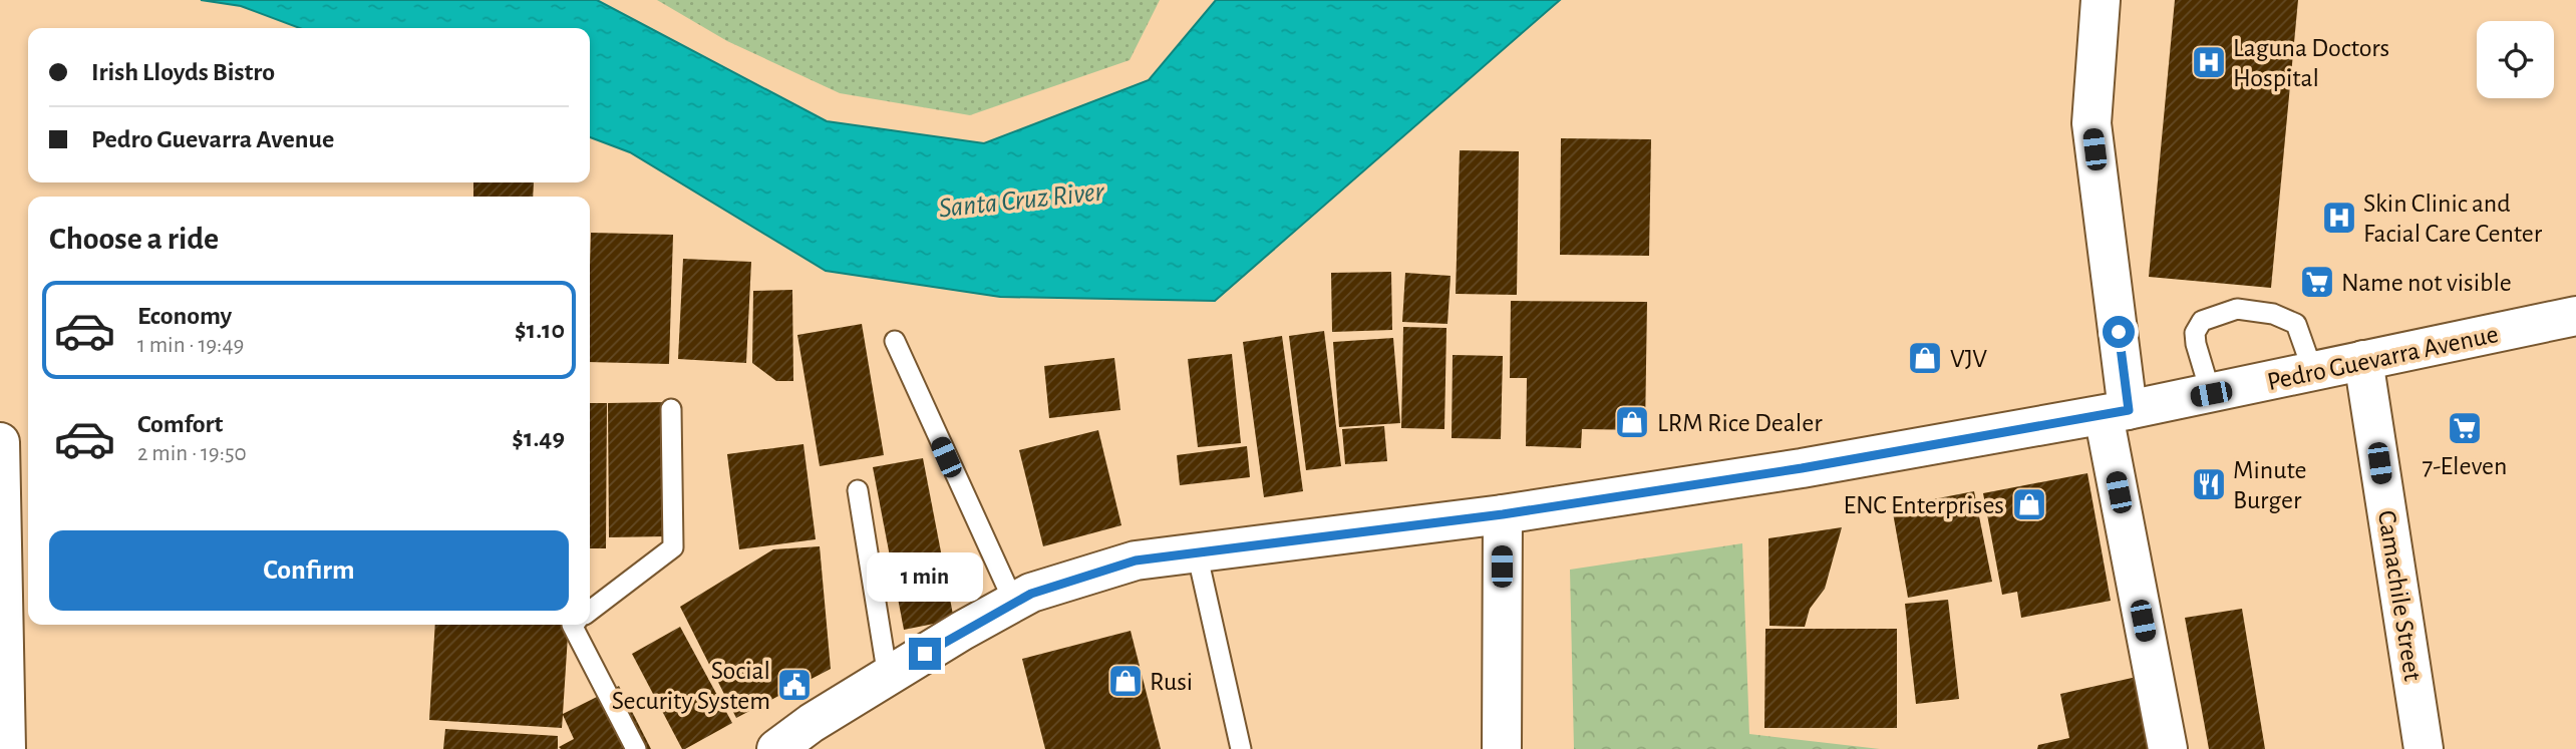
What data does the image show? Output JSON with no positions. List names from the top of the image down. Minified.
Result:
{"streets":{"main road":["Pedro Guevarra Avenue","Camachile Street"]},"crossings":[["Pedro Guevarra Avenue","Camachile Street"]],"water":["Santa Cruz River"],"places":{"hospital":["Laguna Doctors Hospital","Skin Clinic and Facial Care Center"],"supermarket":["Name not visible","7-Eleven"],"shop":["VJV","LRM Rice Dealer","ENC Enterprises","Rusi"],"restaurant":["Minute Burger"],"public building":["Social Security System"]},"page":{"banner":["Irish Lloyds Bistro","Pedro Guevarra Avenue"],"heading":"Choose a ride","list":[{"name":"Economy","note":"1 min · 19:49","value":"$1.10"},{"name":"Comfort","note":"2 min · 19:50","value":"$1.49"}],"buttons":"Confirm","bubble":"1 min"}}
